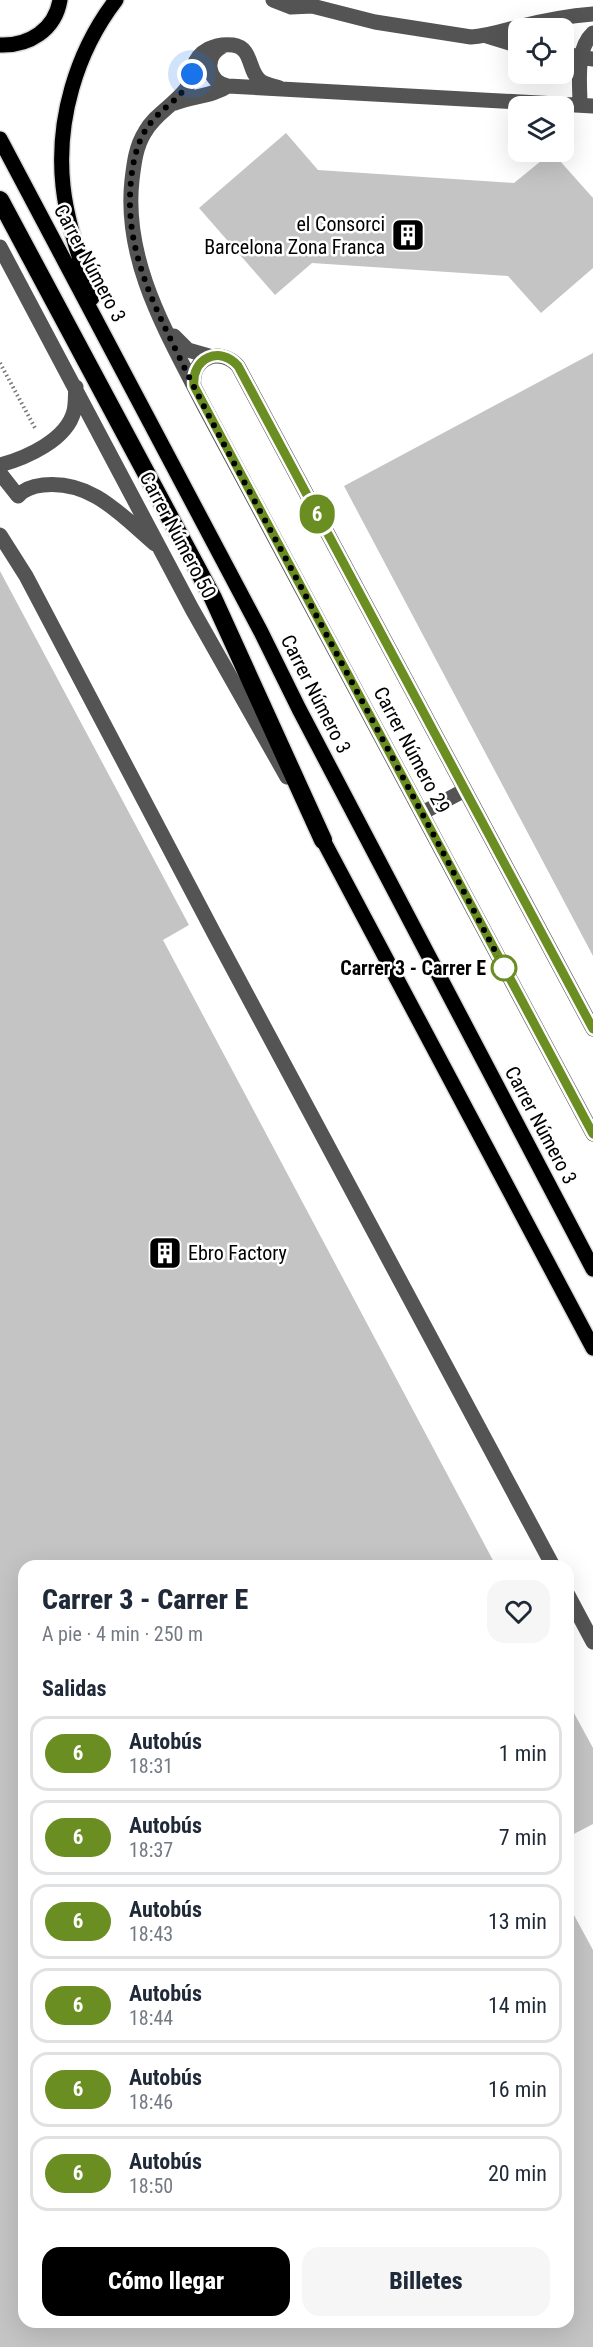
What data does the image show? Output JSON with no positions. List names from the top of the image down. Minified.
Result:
{"streets":{"main road":["Carrer Número 3"],"street":["Carrer Número 50","Carrer Número 29"]},"places":{"building":["el Consorci Barcelona Zona Franca","Ebro Factory"],"other":["Carrer 3 - Carrer E"]},"lines":["bus line 6"],"page":{"on_map":"6","heading":[["Carrer 3 - Carrer E","A pie · 4 min · 250 m"],"Salidas"],"list":[{"mark":"6","name":"Autobús","note":"18:31","value":"1 min"},{"mark":"6","name":"Autobús","note":"18:37","value":"7 min"},{"mark":"6","name":"Autobús","note":"18:43","value":"13 min"},{"mark":"6","name":"Autobús","note":"18:44","value":"14 min"},{"mark":"6","name":"Autobús","note":"18:46","value":"16 min"},{"mark":"6","name":"Autobús","note":"18:50","value":"20 min"}],"buttons":["Cómo llegar","Billetes"]}}
